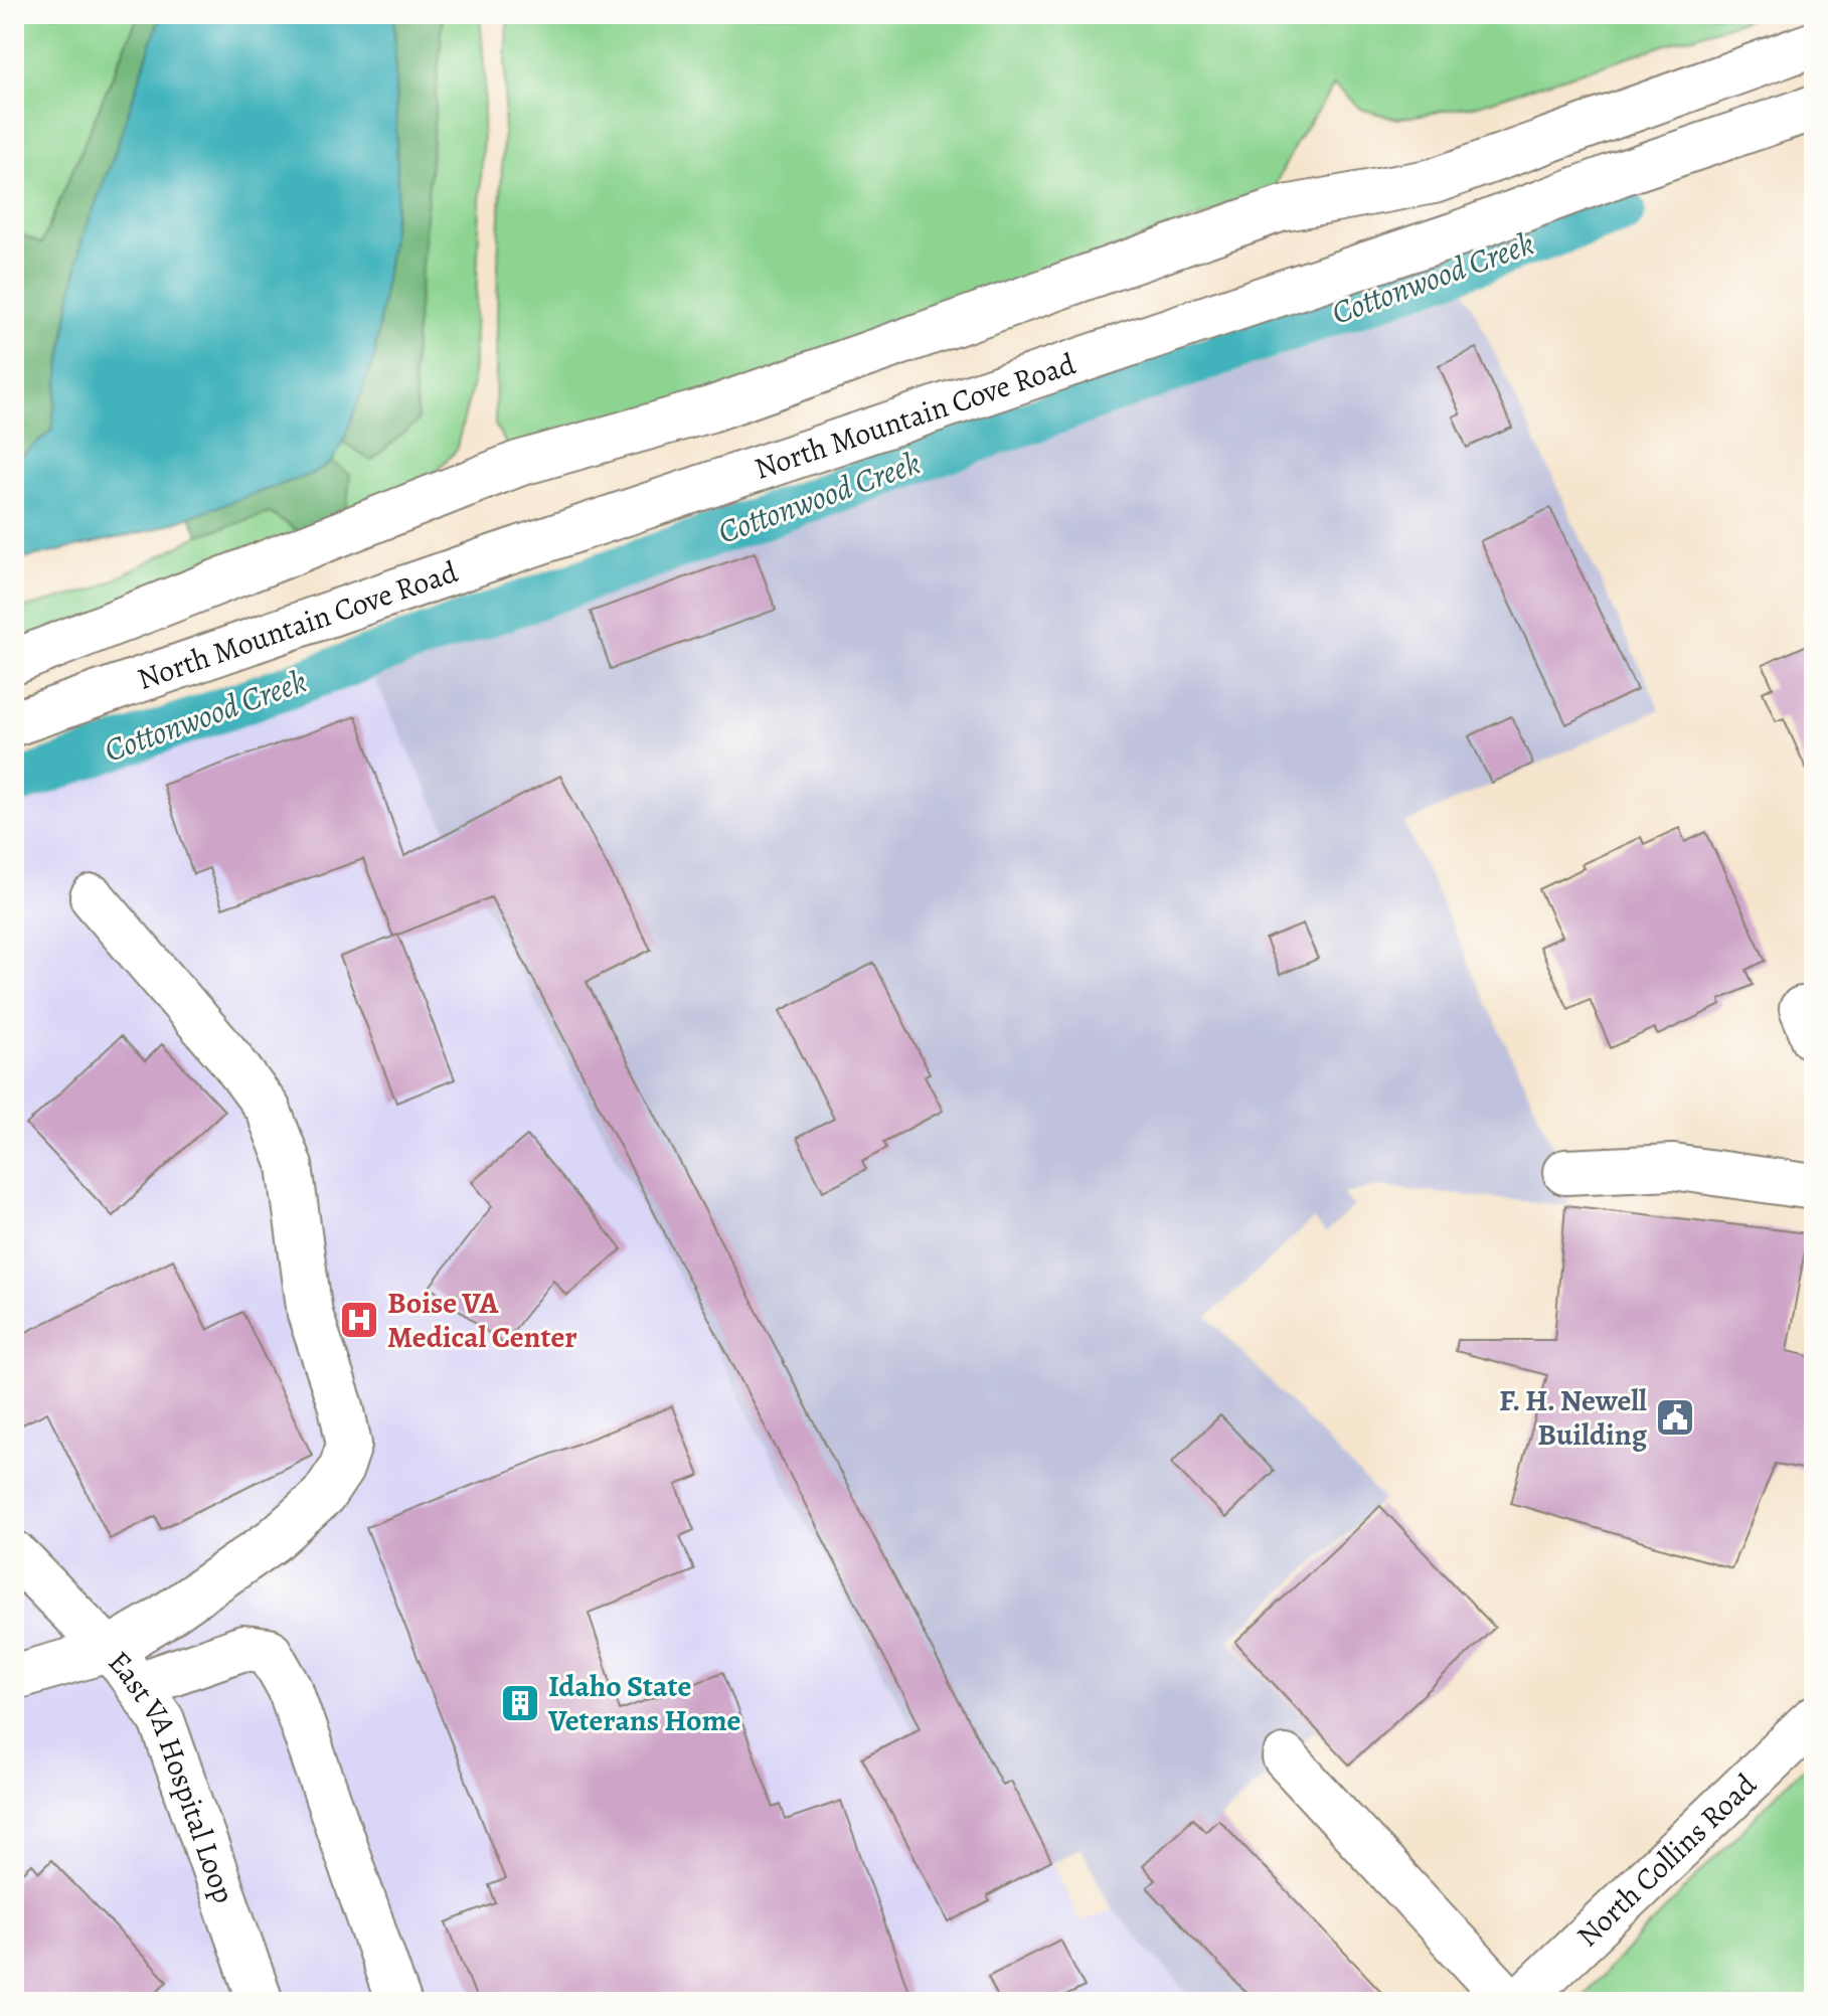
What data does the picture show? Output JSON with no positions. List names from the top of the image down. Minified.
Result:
{"streets":{"street":["North Mountain Cove Road","East VA Hospital Loop","North Collins Road"]},"water":["Cottonwood Creek"],"places":{"hospital":["Boise VA Medical Center"],"public building":["F. H. Newell Building"],"building":["Idaho State Veterans Home"]}}
